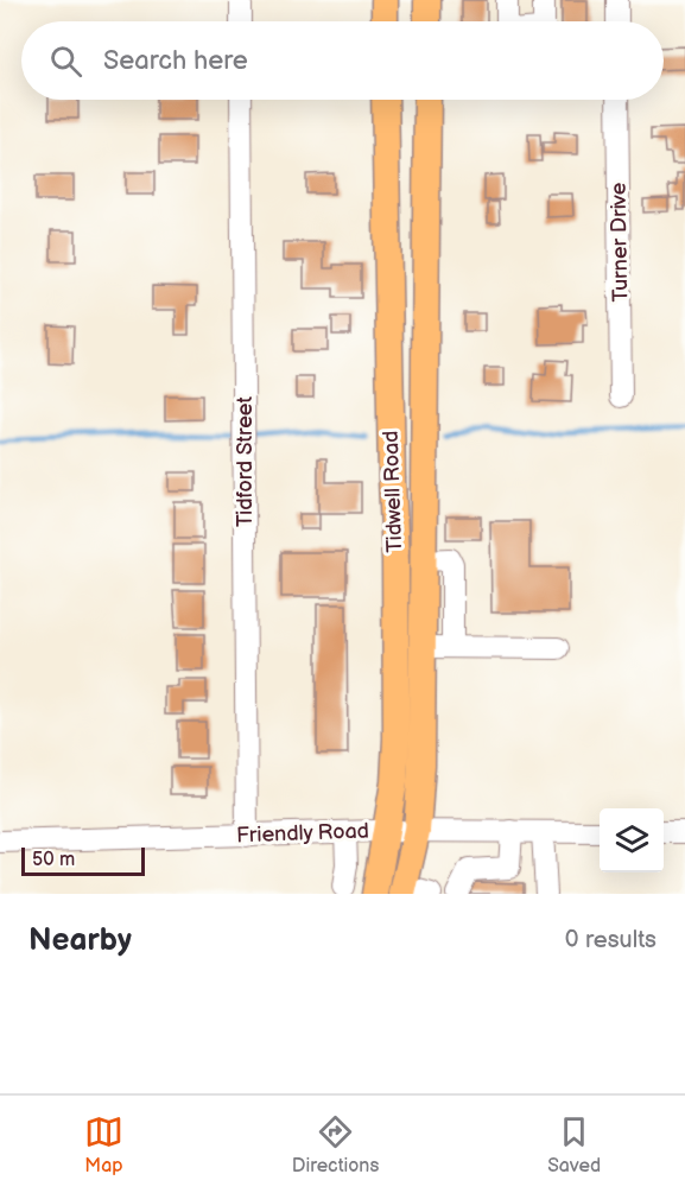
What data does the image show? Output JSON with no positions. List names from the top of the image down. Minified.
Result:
{"streets":{"main road":["Tidwell Road"],"street":["Turner Drive","Tidford Street","Friendly Road"]},"crossings":[["Tidford Street","Friendly Road"],["Tidwell Road","Friendly Road"]],"scale_bar":"50 m","page":{"search":"Search here","scale":"50 m","heading":["Nearby","0 results"],"nav":["Map","Directions","Saved"]}}
